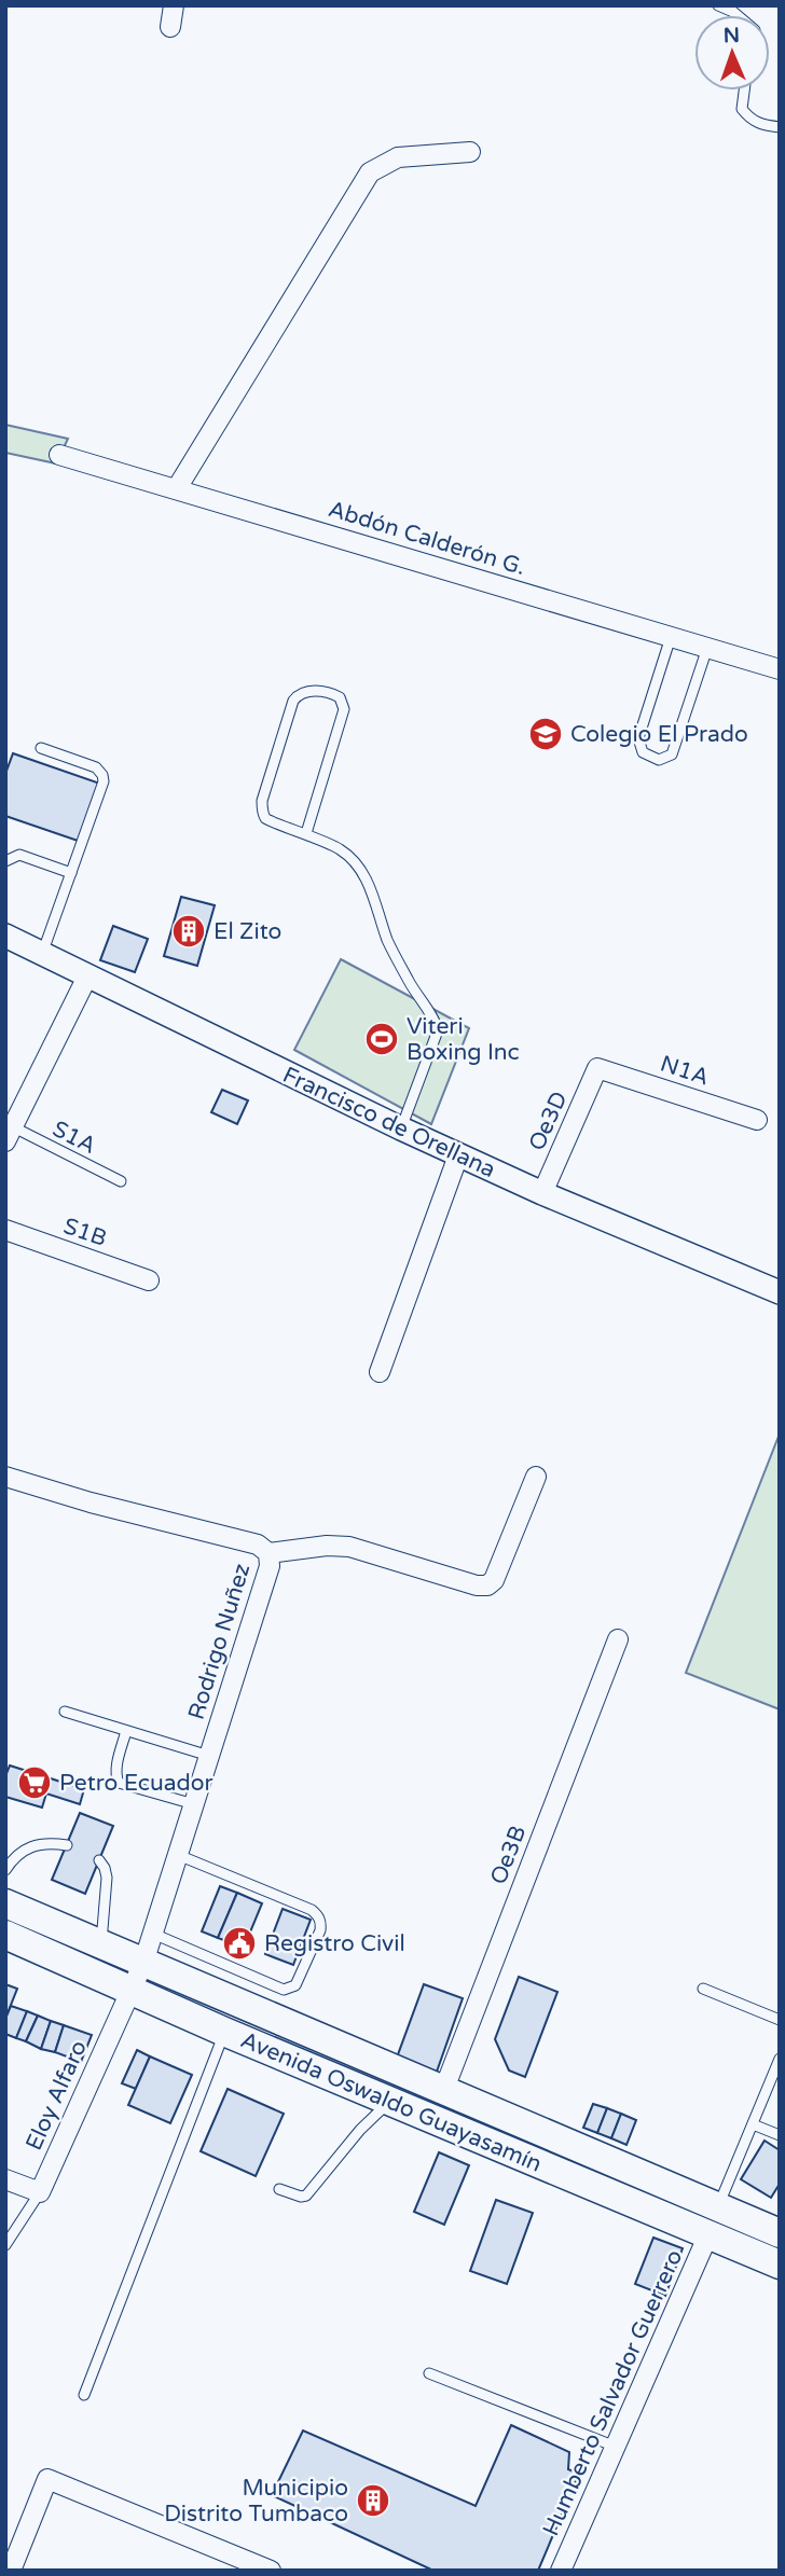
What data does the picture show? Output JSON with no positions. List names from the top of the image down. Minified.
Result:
{"streets":{"main road":["Avenida Oswaldo Guayasamín"],"street":["Abdón Calderón G.","N1A","Oe3D","Francisco de Orellana","S1B","Rodrigo Nuñez","Oe3B","Eloy Alfaro","Humberto Salvador Guerrero"],"lane":["S1A"]},"crossings":[["N1A","Oe3D"],["Oe3D","Francisco de Orellana"],["Rodrigo Nuñez","Eloy Alfaro"],["Rodrigo Nuñez","Avenida Oswaldo Guayasamín"],["Oe3B","Avenida Oswaldo Guayasamín"],["Eloy Alfaro","Avenida Oswaldo Guayasamín"],["Avenida Oswaldo Guayasamín","Humberto Salvador Guerrero"]],"places":{"school or university":["Colegio El Prado"],"building":["El Zito","Municipio Distrito Tumbaco"],"sports":["Viteri Boxing Inc"],"supermarket":["Petro Ecuador"],"public building":["Registro Civil"]},"north":"top"}
